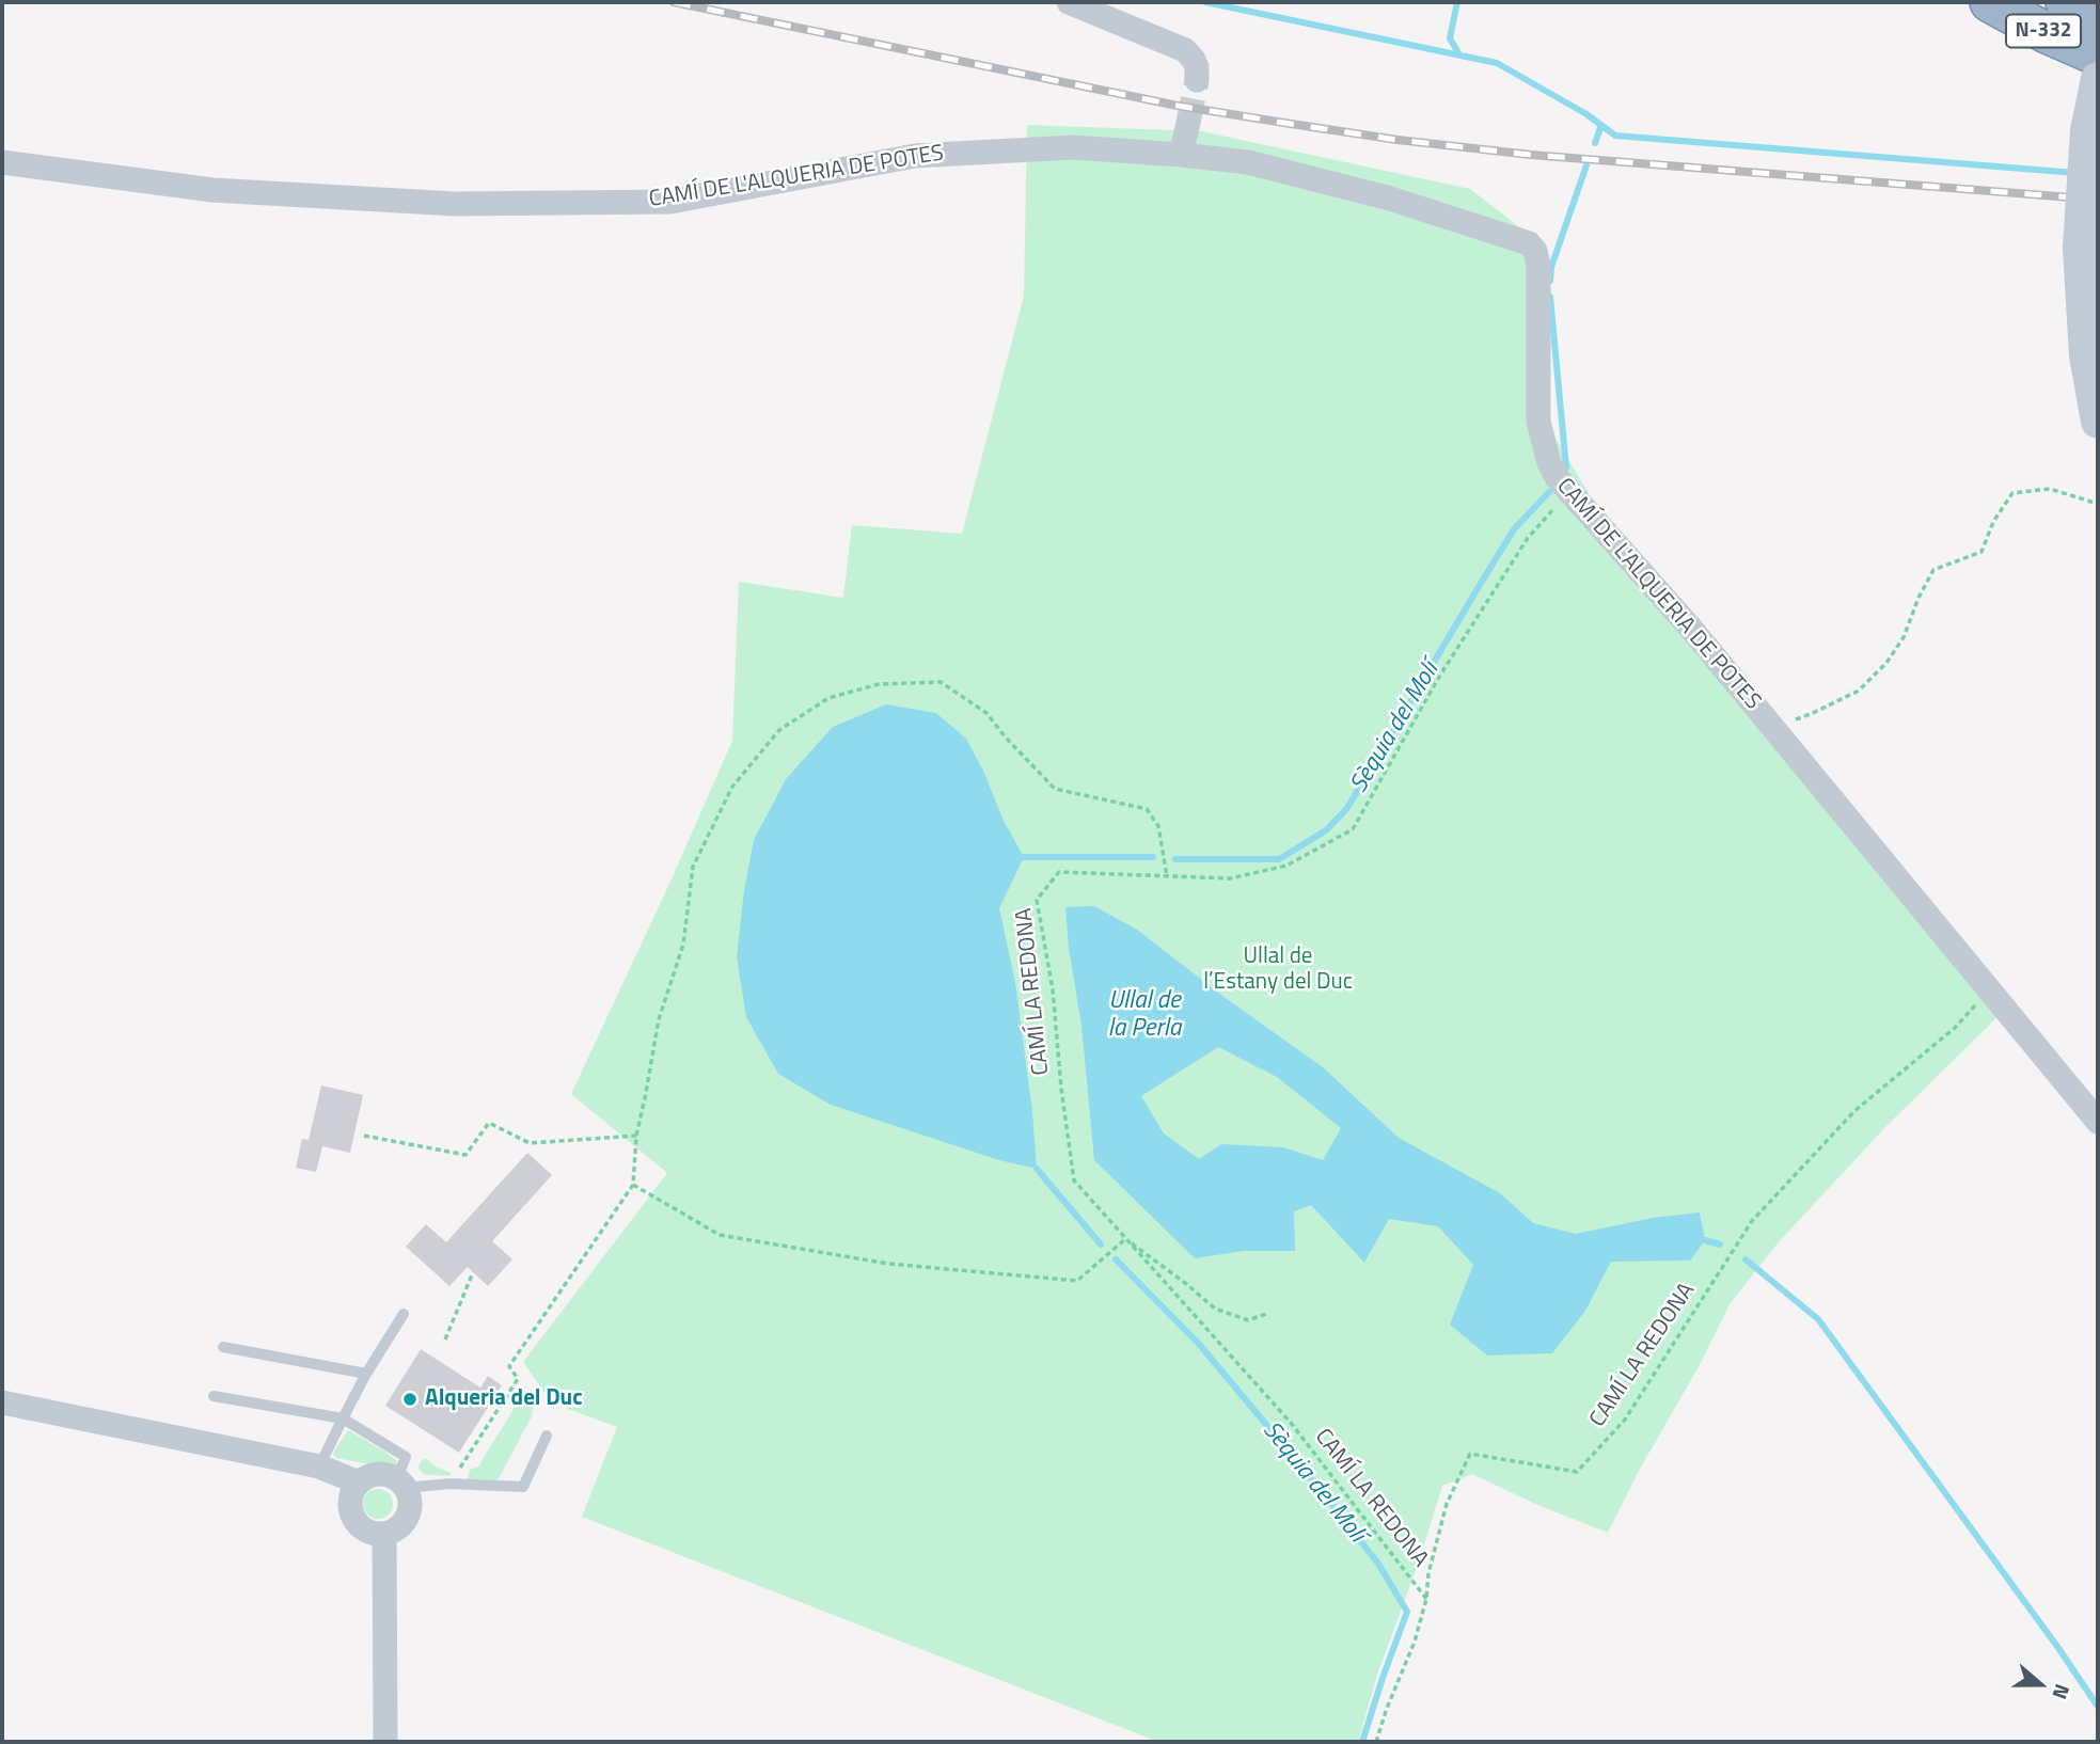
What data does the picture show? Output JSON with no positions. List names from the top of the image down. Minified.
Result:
{"streets":{"highway":["N-332"],"street":["CAMÍ DE L'ALQUERIA DE POTES"],"path":["CAMÍ LA REDONA"]},"crossings":[["CAMÍ DE L'ALQUERIA DE POTES","CAMÍ LA REDONA"]],"water":["Sèquia del Molí","Ullal de la Perla"],"parks":["Ullal de l’Estany del Duc"],"places":["Alqueria del Duc"],"north":"right"}
